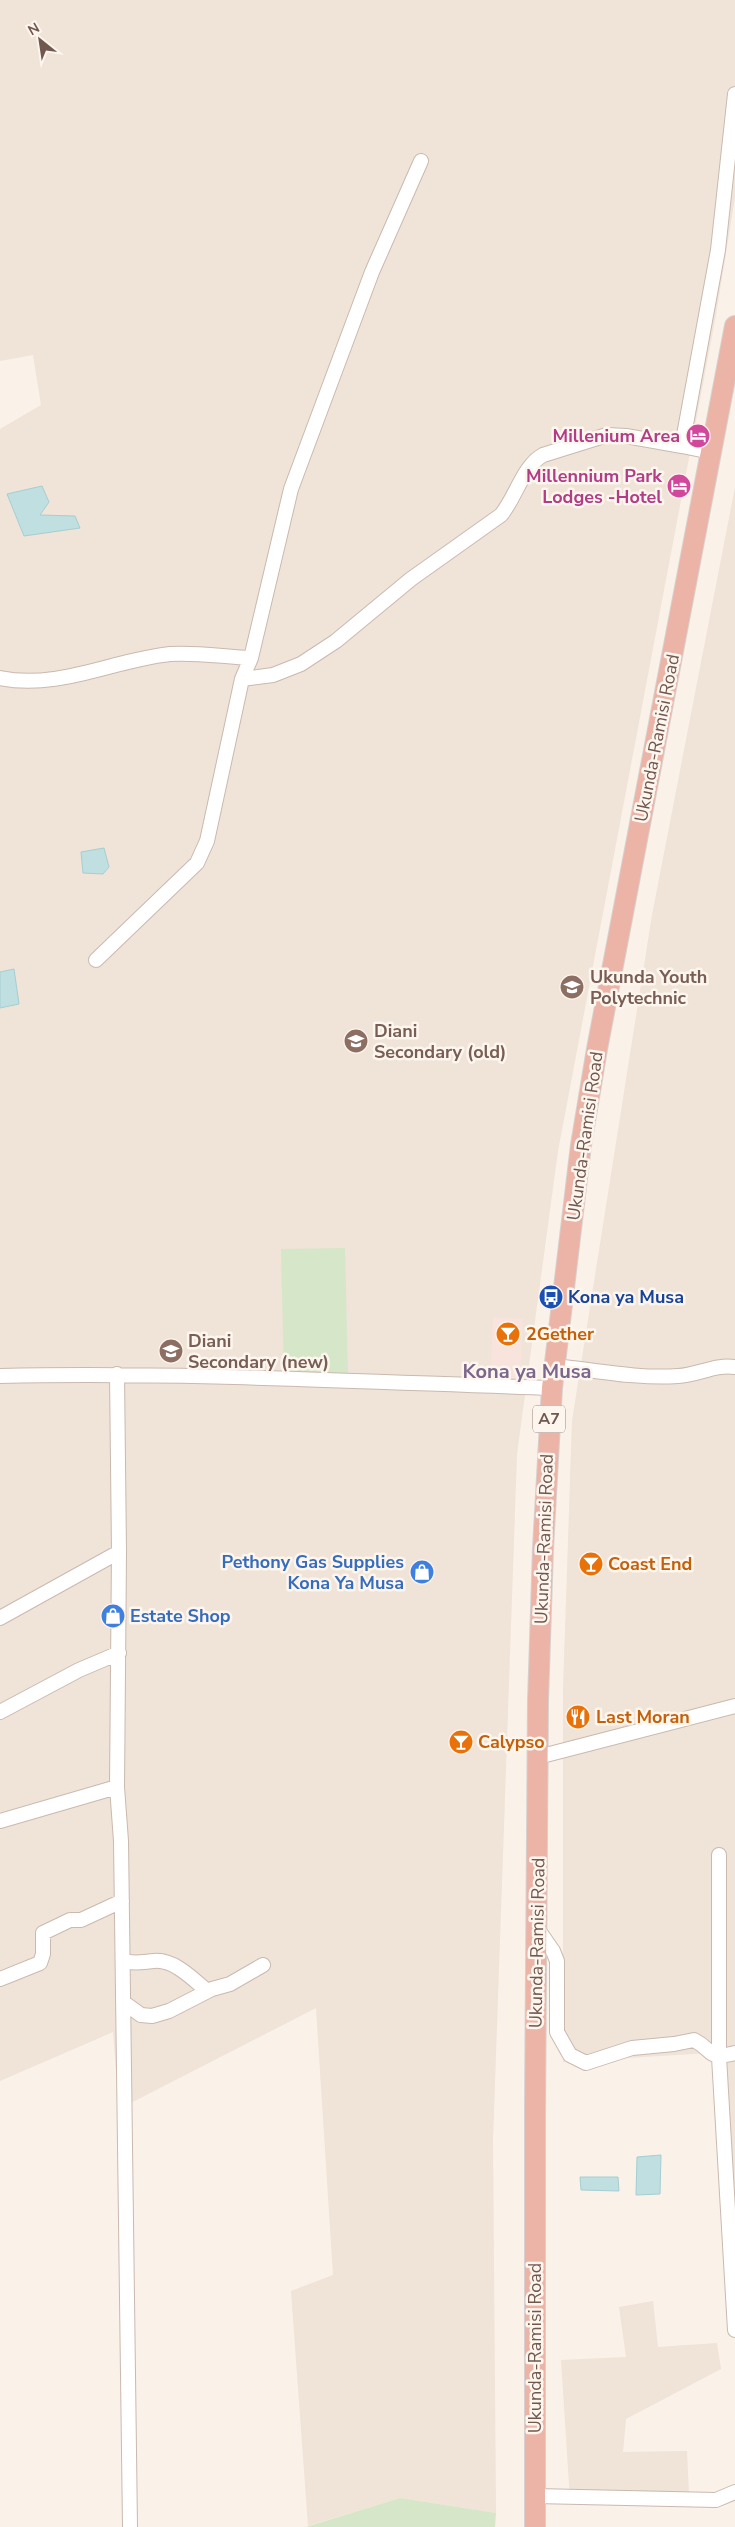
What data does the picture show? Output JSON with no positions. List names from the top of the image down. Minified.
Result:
{"streets":{"highway":["Ukunda-Ramisi Road","A7"]},"districts":["Kona ya Musa"],"places":{"hotel":["Millenium Area","Millennium Park Lodges -Hotel"],"school or university":["Ukunda Youth Polytechnic","Diani Secondary (old)","Diani Secondary (new)"],"bus stop":["Kona ya Musa"],"bar":["2Gether","Coast End","Calypso"],"shop":["Pethony Gas Supplies Kona Ya Musa","Estate Shop"],"restaurant":["Last Moran"]},"north":"top left"}
